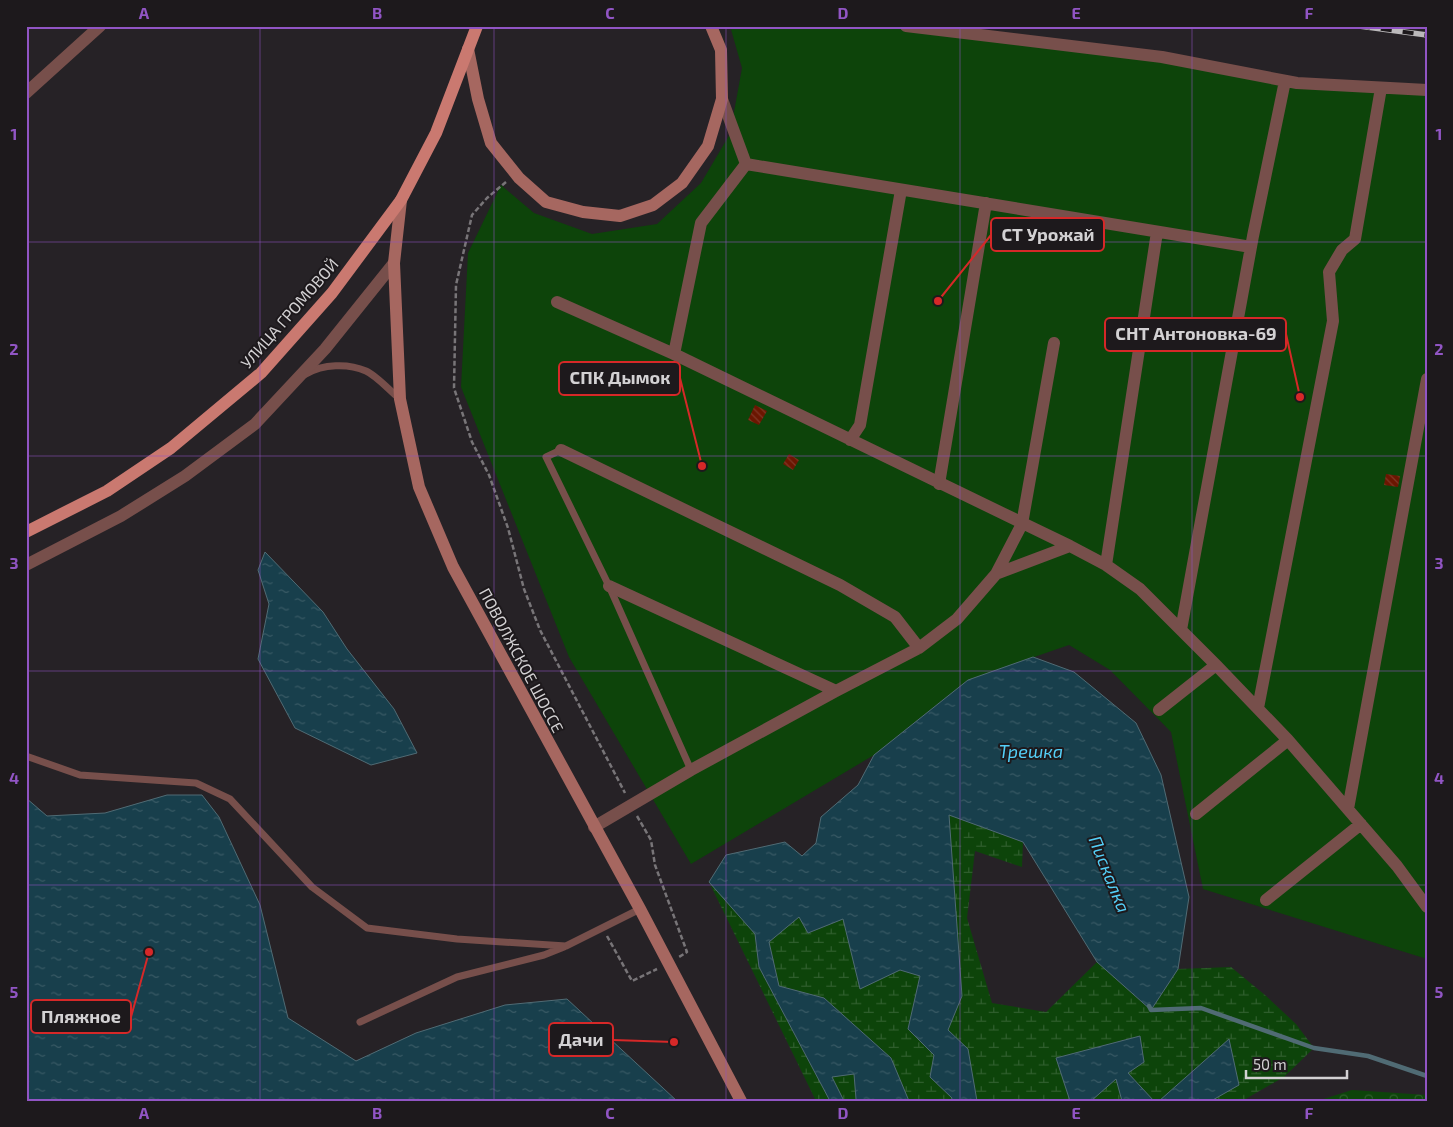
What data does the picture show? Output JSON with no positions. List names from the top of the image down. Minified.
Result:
{"streets":{"main road":["УЛИЦА ГРОМОВОЙ","ПОВОЛЖСКОЕ ШОССЕ"]},"crossings":[["УЛИЦА ГРОМОВОЙ","ПОВОЛЖСКОЕ ШОССЕ"]],"water":["Трешка","Пискалка"],"places":["СТ Урожай","СНТ Антоновка-69","СПК Дымок","Пляжное","Дачи"],"scale_bar":"50 m","grid":{"columns":["A","B","C","D","E","F"],"rows":["1","2","3","4","5"]}}
